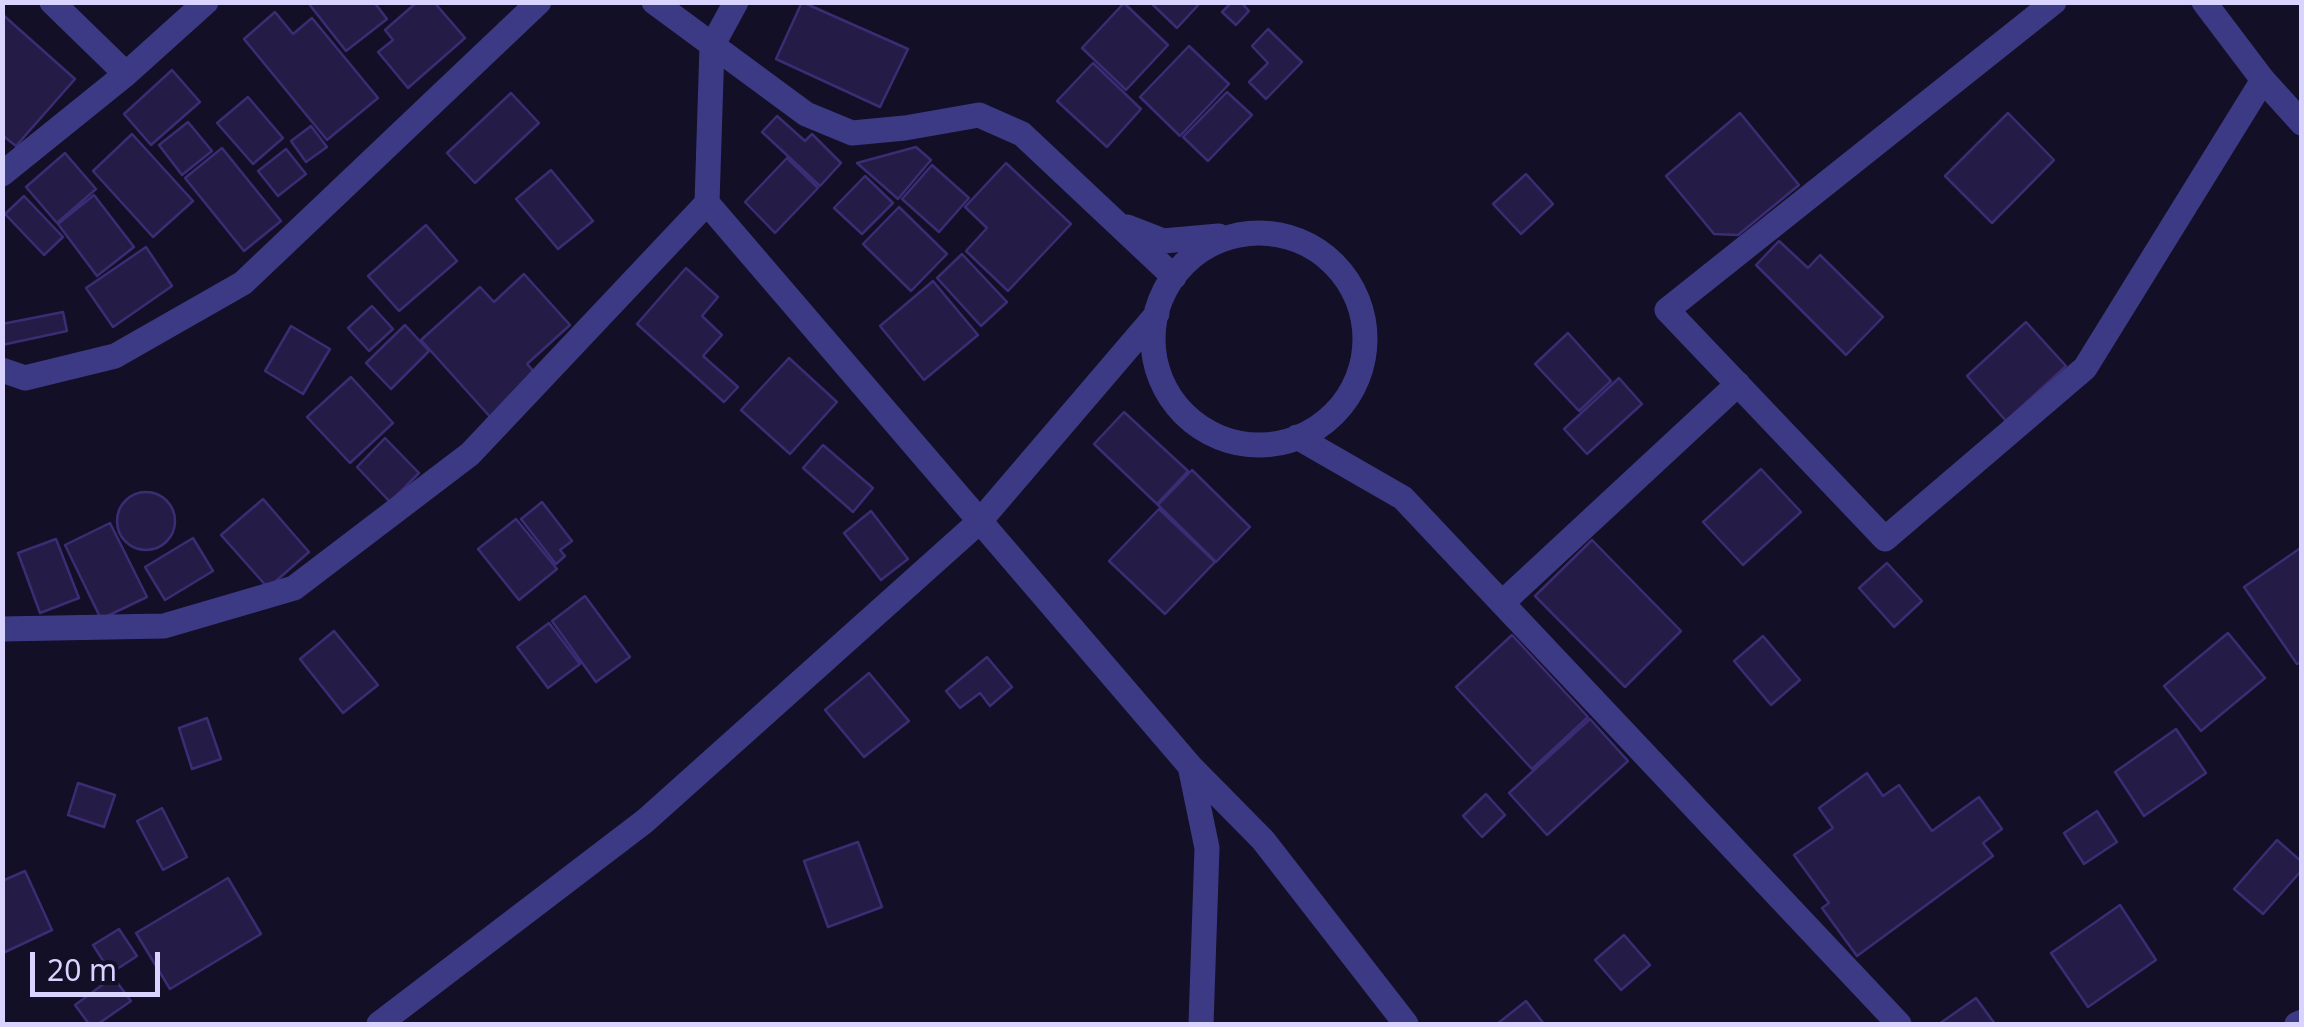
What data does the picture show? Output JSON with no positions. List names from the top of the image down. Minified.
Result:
{"scale_bar":"20 m"}
